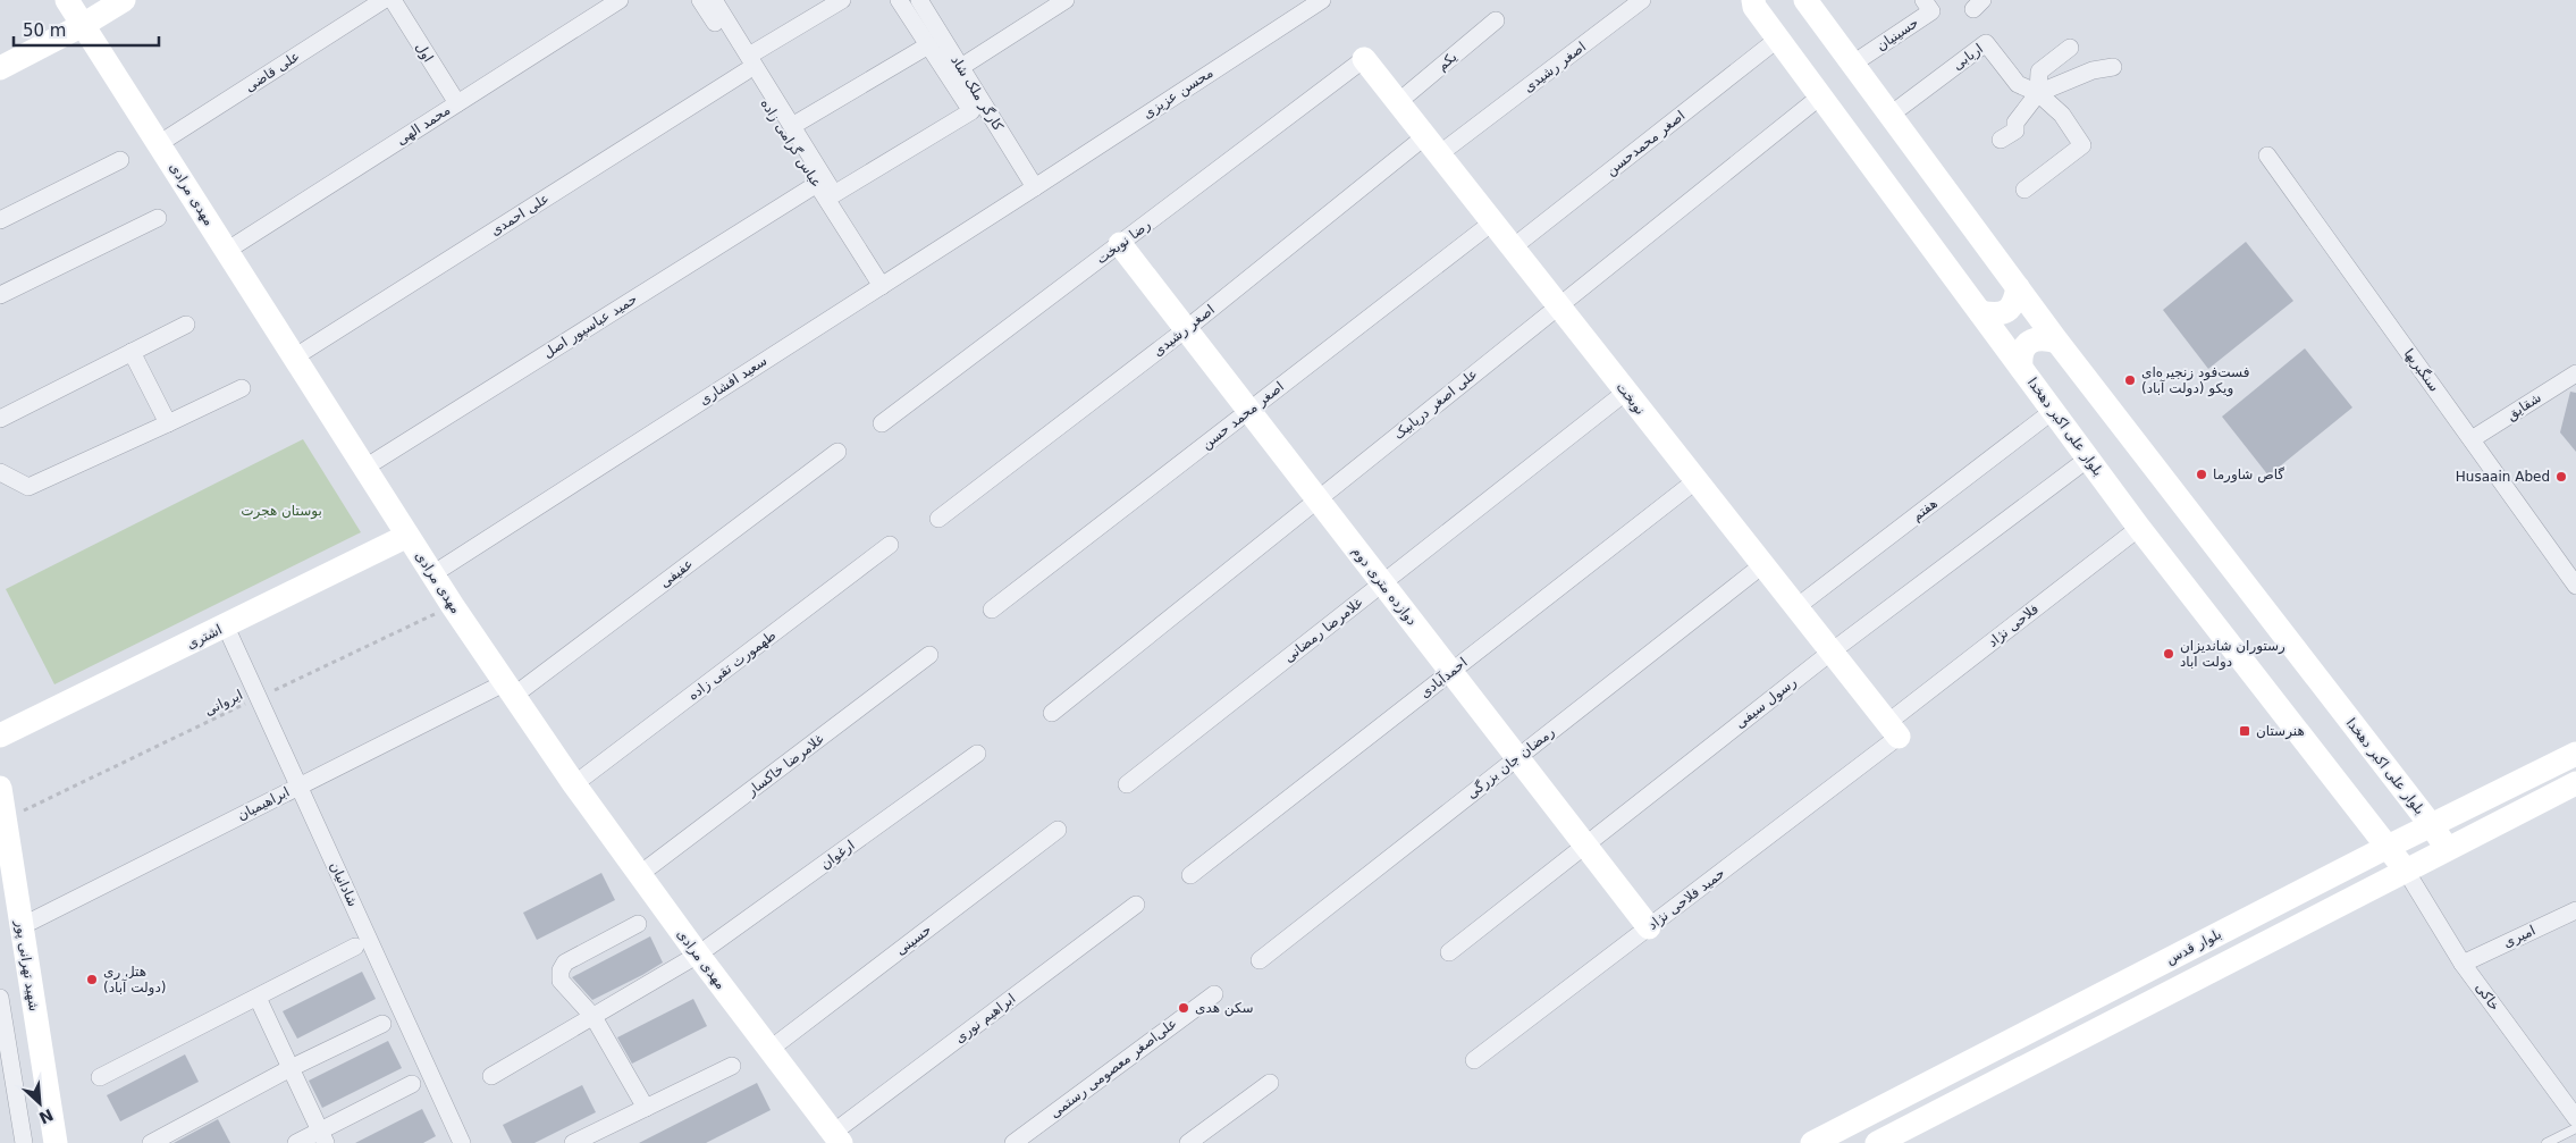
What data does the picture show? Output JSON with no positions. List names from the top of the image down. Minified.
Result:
{"streets":{"street":["حسینیان","اول","اربابی","یکم","اصغر رشیدی","علی قاضی","کارگر ملک شاد","محسن عزیزی","محمد الهی","عباس گرامی زاده","اصغر محمدحسن","مهدی مرادی","علی احمدی","رضا نوبخت","حمید عباسپور اصل","سنگبریها","سعید افشاری","نوبخت","علی اصغر دریابیک","شقایق","اصغر محمد حسن","بلوار علی اکبر دهخدا","هفتم","عفیفی","دوازده متری دوم","فلاحی نژاد","غلامرضا رمضانی","اشتری","طهمورث تقی زاده","احمدآبادی","رسول سیفی","رمضان جان بزرگی","غلامرضا خاکسار","ابراهیمیان","ارغوان","شادانیان","حمید فلاحی نژاد","امیری","حسینی","بلوار قدس","شهید تهرانی پور","خاکی","ابراهیم نوری","علی‌اصغر معصومی رستمی"],"path":["ایروانی"]},"crossings":[["حسینیان","بلوار علی اکبر دهخدا"],["اول","محمد الهی"],["اربابی","بلوار علی اکبر دهخدا"],["یکم","نوبخت"],["اصغر رشیدی","نوبخت"],["اصغر رشیدی","دوازده متری دوم"],["علی قاضی","مهدی مرادی"],["کارگر ملک شاد","محسن عزیزی"],["کارگر ملک شاد","سعید افشاری"],["محسن عزیزی","سعید افشاری"],["محمد الهی","مهدی مرادی"],["عباس گرامی زاده","علی احمدی"],["عباس گرامی زاده","حمید عباسپور اصل"],["عباس گرامی زاده","سعید افشاری"],["اصغر محمدحسن","نوبخت"],["اصغر محمدحسن","بلوار علی اکبر دهخدا"],["مهدی مرادی","علی احمدی"],["مهدی مرادی","حمید عباسپور اصل"],["مهدی مرادی","سعید افشاری"],["مهدی مرادی","عفیفی"],["مهدی مرادی","اشتری"],["مهدی مرادی","طهمورث تقی زاده"],["مهدی مرادی","ایروانی"],["مهدی مرادی","غلامرضا خاکسار"],["مهدی مرادی","ابراهیمیان"],["مهدی مرادی","ارغوان"],["مهدی مرادی","حسینی"],["مهدی مرادی","ابراهیم نوری"],["رضا نوبخت","نوبخت"],["رضا نوبخت","دوازده متری دوم"],["سنگبریها","شقایق"],["نوبخت","علی اصغر دریابیک"],["نوبخت","اصغر محمد حسن"],["نوبخت","هفتم"],["نوبخت","فلاحی نژاد"],["نوبخت","غلامرضا رمضانی"],["نوبخت","احمدآبادی"],["نوبخت","رسول سیفی"],["نوبخت","رمضان جان بزرگی"],["نوبخت","حمید فلاحی نژاد"],["علی اصغر دریابیک","بلوار علی اکبر دهخدا"],["علی اصغر دریابیک","دوازده متری دوم"],["اصغر محمد حسن","دوازده متری دوم"],["بلوار علی اکبر دهخدا","هفتم"],["بلوار علی اکبر دهخدا","فلاحی نژاد"],["بلوار علی اکبر دهخدا","رسول سیفی"],["بلوار علی اکبر دهخدا","بلوار قدس"],["بلوار علی اکبر دهخدا","خاکی"],["عفیفی","ابراهیمیان"],["دوازده متری دوم","غلامرضا رمضانی"],["دوازده متری دوم","احمدآبادی"],["دوازده متری دوم","رسول سیفی"],["دوازده متری دوم","رمضان جان بزرگی"],["دوازده متری دوم","حمید فلاحی نژاد"],["فلاحی نژاد","حمید فلاحی نژاد"],["اشتری","شادانیان"],["ایروانی","شادانیان"],["ایروانی","شهید تهرانی پور"],["ابراهیمیان","شادانیان"],["ابراهیمیان","شهید تهرانی پور"],["امیری","خاکی"],["بلوار قدس","خاکی"]],"parks":["بوستان هجرت"],"places":{"other":["فست‌فود زنجیره‌ای ویکو (دولت آباد)","گاص شاورما","Husaain Abed","رستوران شاندیزان دولت اباد","هتل ری (دولت آباد)","سكن هدى"],"transit":["هنرستان"]},"scale_bar":"50 m","north":"bottom right"}
